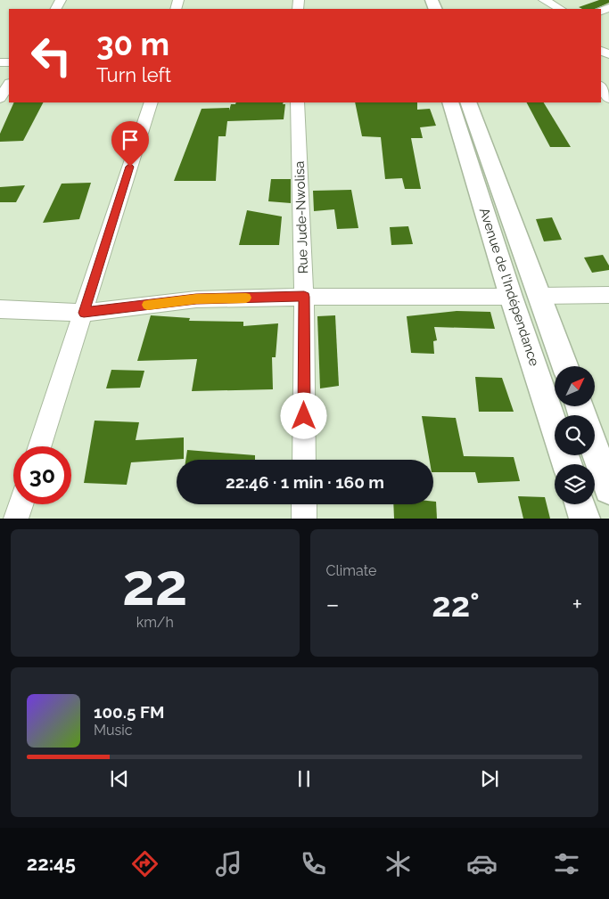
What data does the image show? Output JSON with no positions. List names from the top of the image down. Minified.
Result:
{"streets":{"street":["Rue Jude-Nwolisa","Avenue de l'Indépendance"]},"north":"top right","page":{"turn":["30 m","Turn left"],"limit":"30","trip":"22:46 · 1 min · 160 m","tile":[["22","km/h"],"Climate"],"heat":["−","22°","+"],"song":["100.5 FM","Music"],"tabs":"22:45"}}
